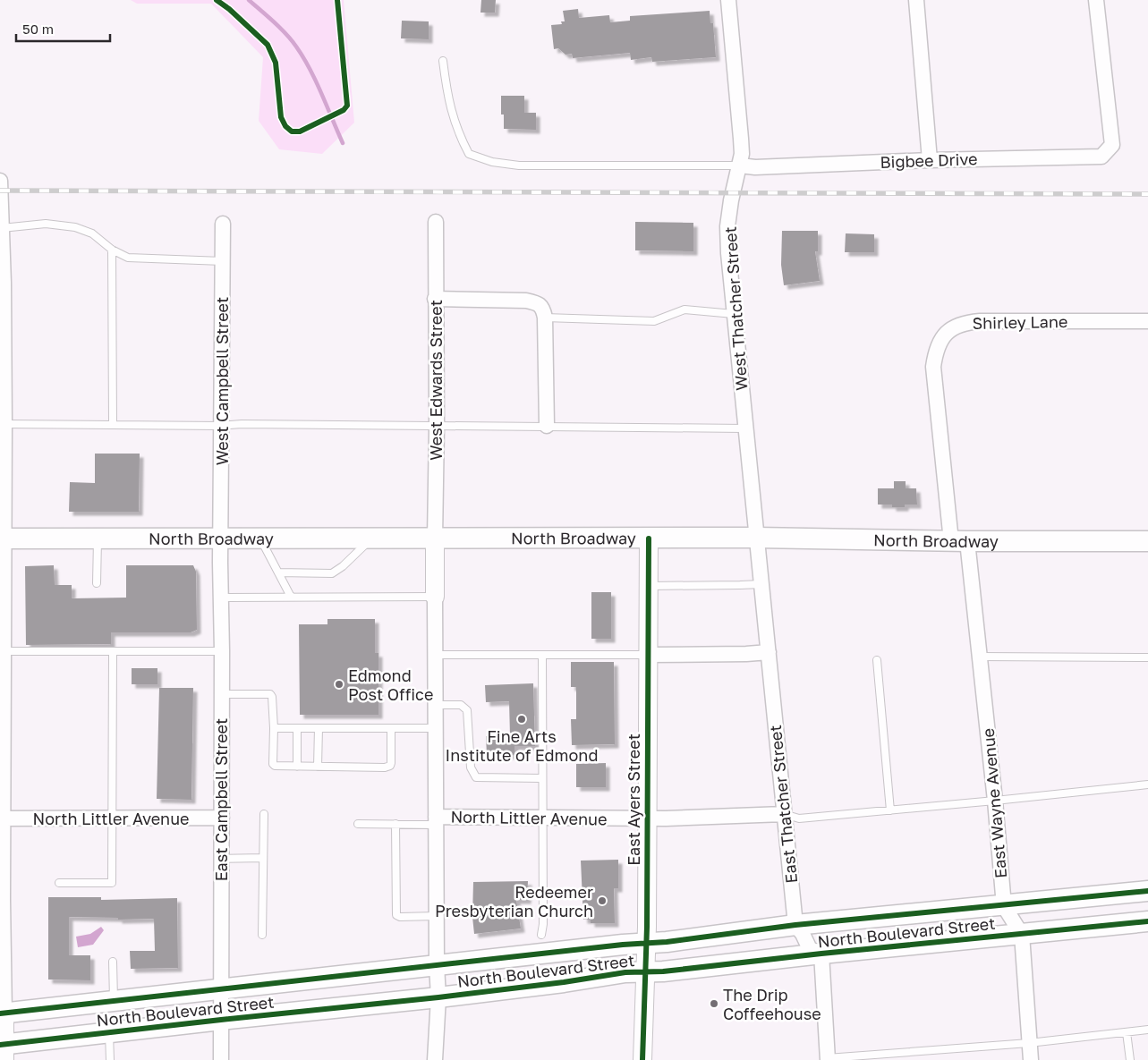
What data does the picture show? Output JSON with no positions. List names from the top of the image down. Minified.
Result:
{"streets":{"main road":["North Broadway","North Boulevard Street"],"street":["Bigbee Drive","West Thatcher Street","Shirley Lane","West Edwards Street","West Campbell Street","East Campbell Street","East Ayers Street","East Wayne Avenue","East Thatcher Street","North Littler Avenue"]},"crossings":[["Bigbee Drive","West Thatcher Street"],["West Thatcher Street","North Broadway"],["West Thatcher Street","East Thatcher Street"],["Shirley Lane","North Broadway"],["Shirley Lane","East Wayne Avenue"],["West Edwards Street","North Broadway"],["West Campbell Street","North Broadway"],["West Campbell Street","East Campbell Street"],["North Broadway","East Campbell Street"],["North Broadway","East Ayers Street"],["North Broadway","East Wayne Avenue"],["North Broadway","East Thatcher Street"],["East Campbell Street","North Littler Avenue"],["East Campbell Street","North Boulevard Street"],["East Ayers Street","North Littler Avenue"],["East Ayers Street","North Boulevard Street"],["East Wayne Avenue","North Boulevard Street"],["East Thatcher Street","North Littler Avenue"],["East Thatcher Street","North Boulevard Street"]],"places":["Edmond Post Office","Fine Arts Institute of Edmond","Redeemer Presbyterian Church","The Drip Coffeehouse"],"scale_bar":"50 m"}
